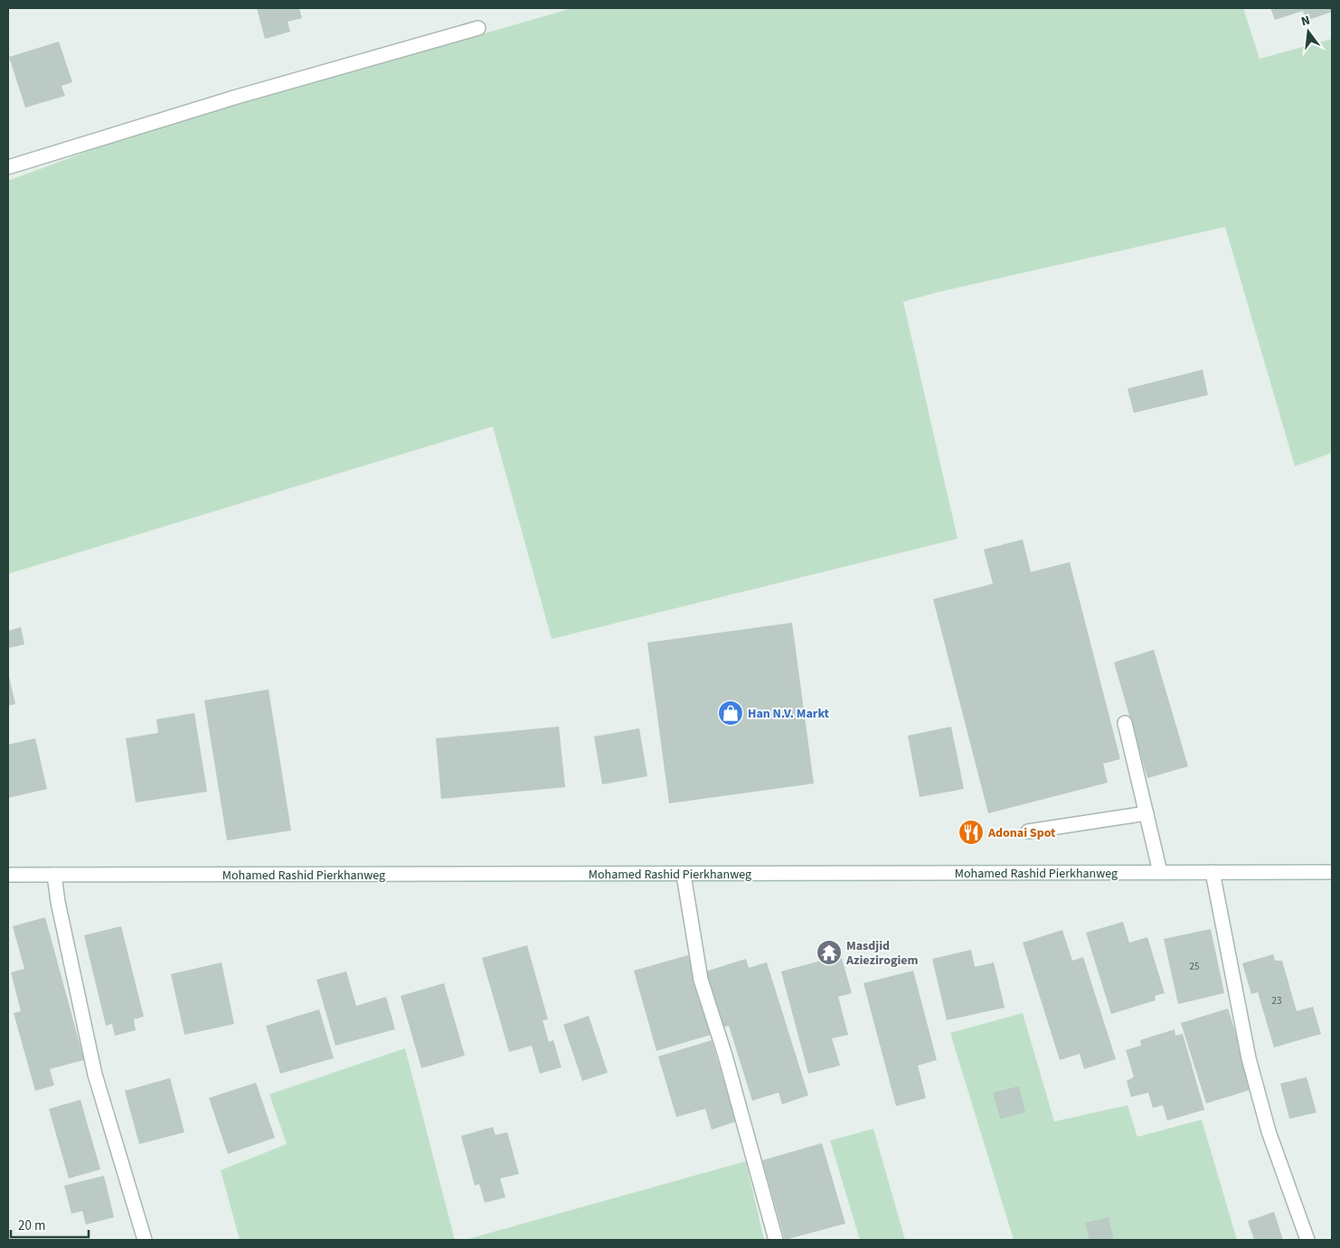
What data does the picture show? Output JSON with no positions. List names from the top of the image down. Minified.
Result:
{"streets":{"street":["Mohamed Rashid Pierkhanweg"]},"places":{"shop":["Han N.V. Markt"],"restaurant":["Adonai Spot"],"temple":["Masdjid Aziezirogiem"]},"house_numbers":["25","23"],"scale_bar":"20 m","north":"top"}
